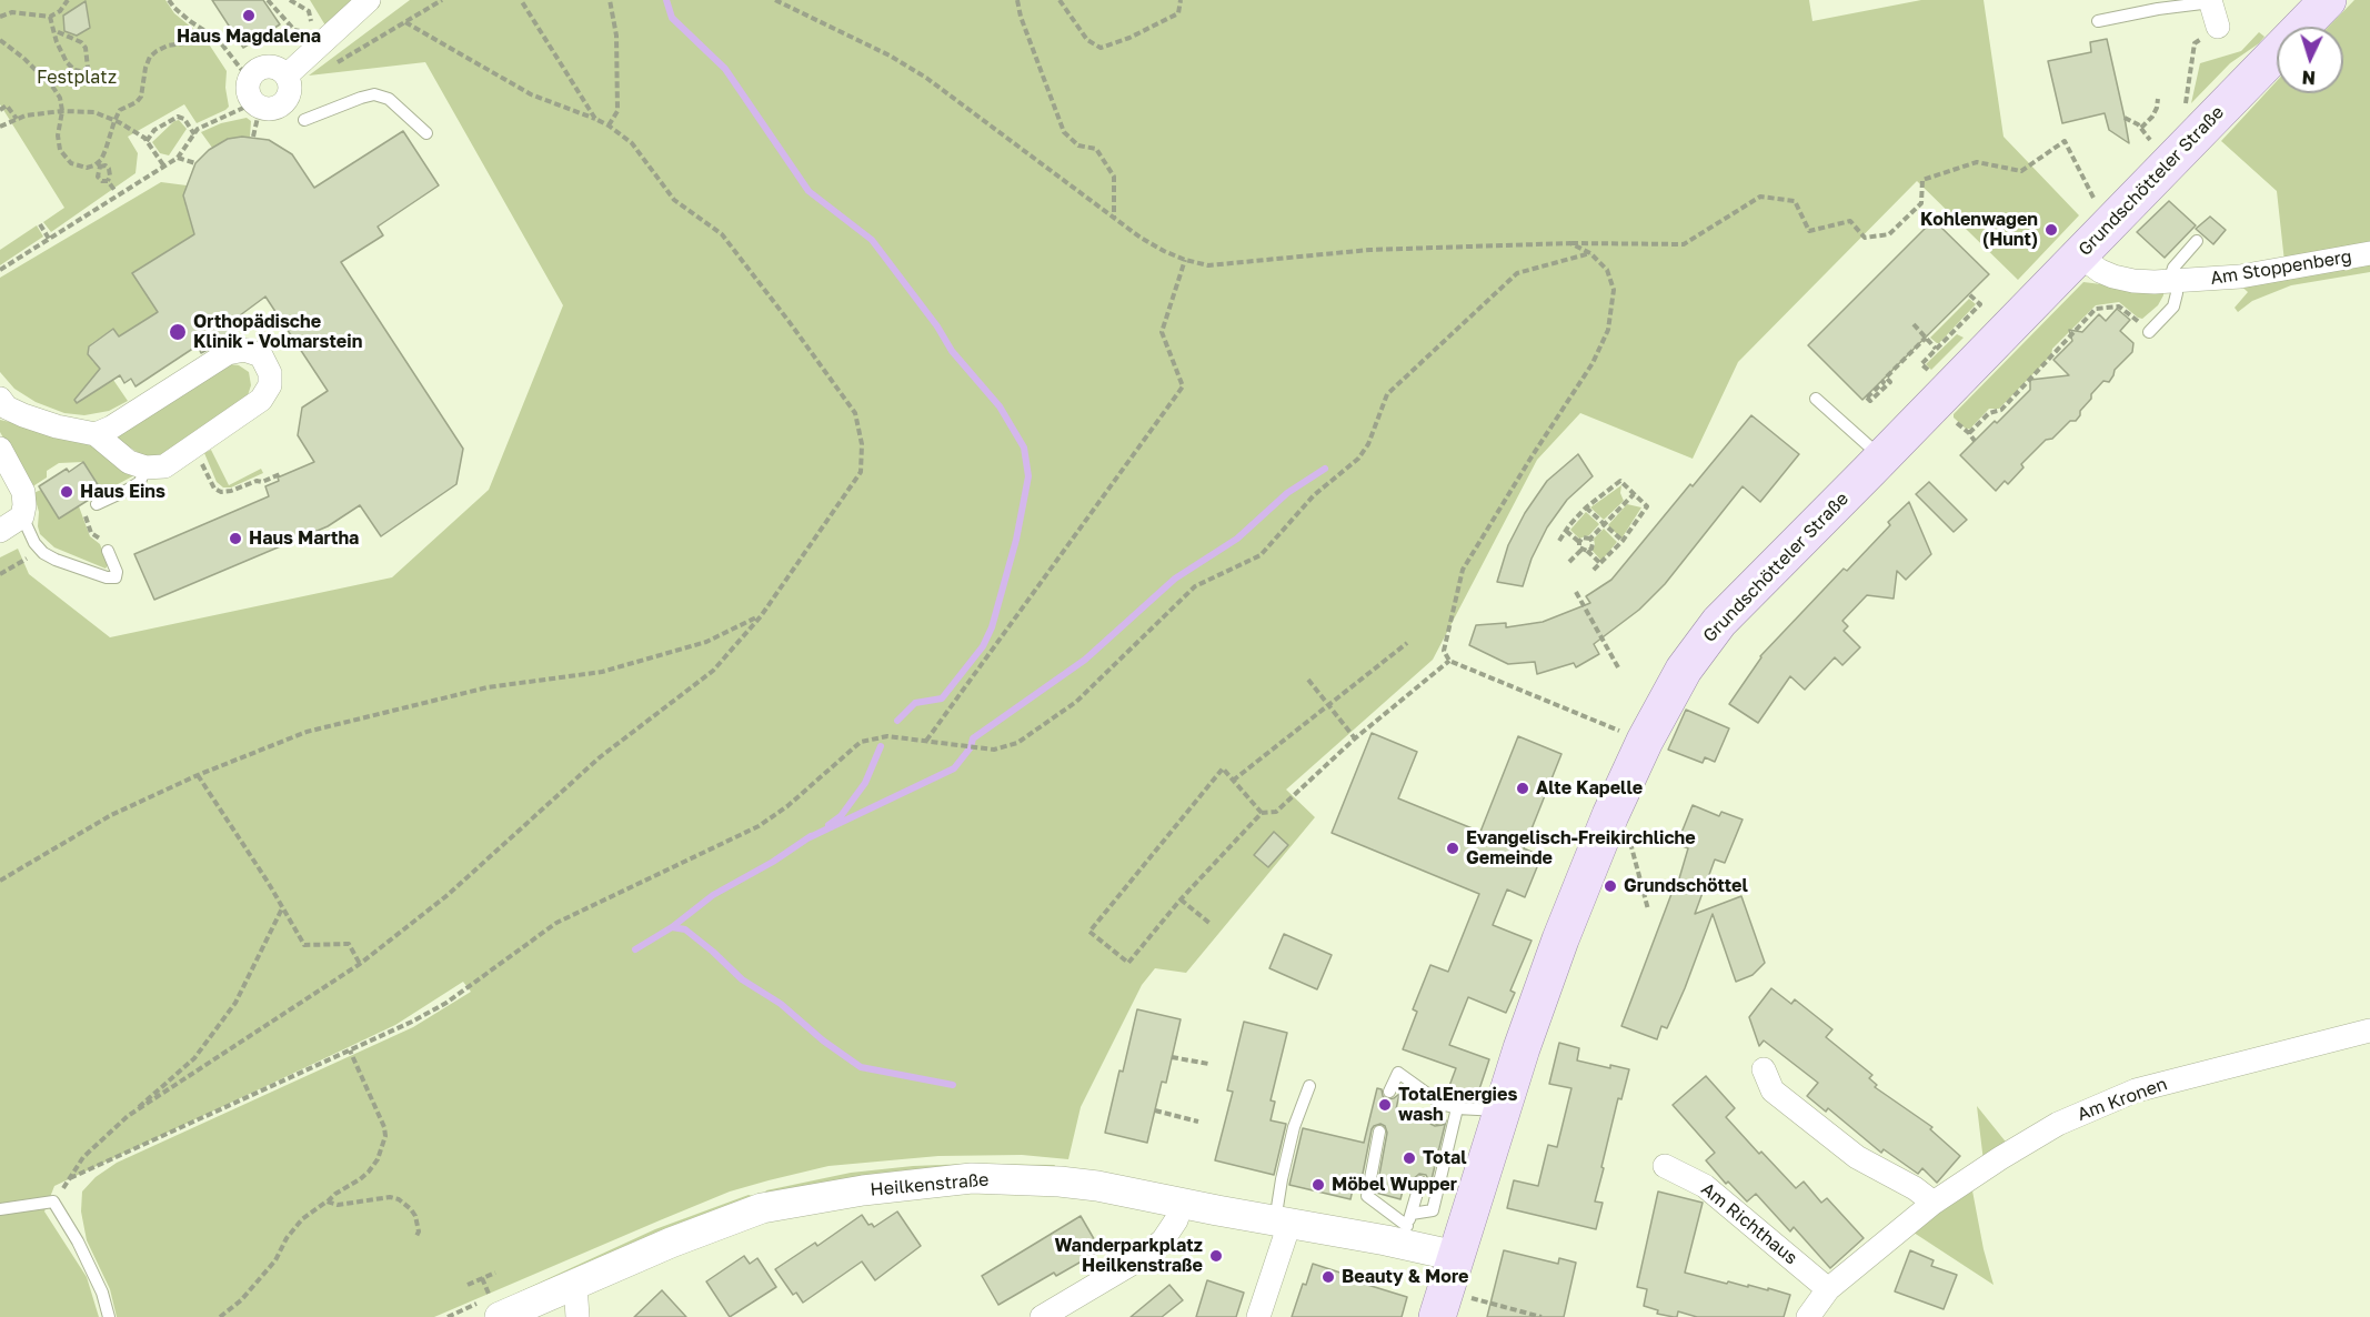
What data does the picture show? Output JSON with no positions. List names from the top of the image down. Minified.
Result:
{"streets":{"main road":["Grundschötteler Straße"],"street":["Am Stoppenberg","Am Kronen","Heilkenstraße","Am Richthaus"]},"crossings":[["Grundschötteler Straße","Am Stoppenberg"],["Grundschötteler Straße","Heilkenstraße"],["Am Kronen","Am Richthaus"]],"parks":["Festplatz"],"places":["Haus Magdalena","Kohlenwagen (Hunt)","Orthopädische Klinik - Volmarstein","Haus Eins","Haus Martha","Alte Kapelle","Evangelisch-Freikirchliche Gemeinde","Grundschöttel","TotalEnergies wash","Total","Möbel Wupper","Wanderparkplatz Heilkenstraße","Beauty & More"],"north":"bottom"}
